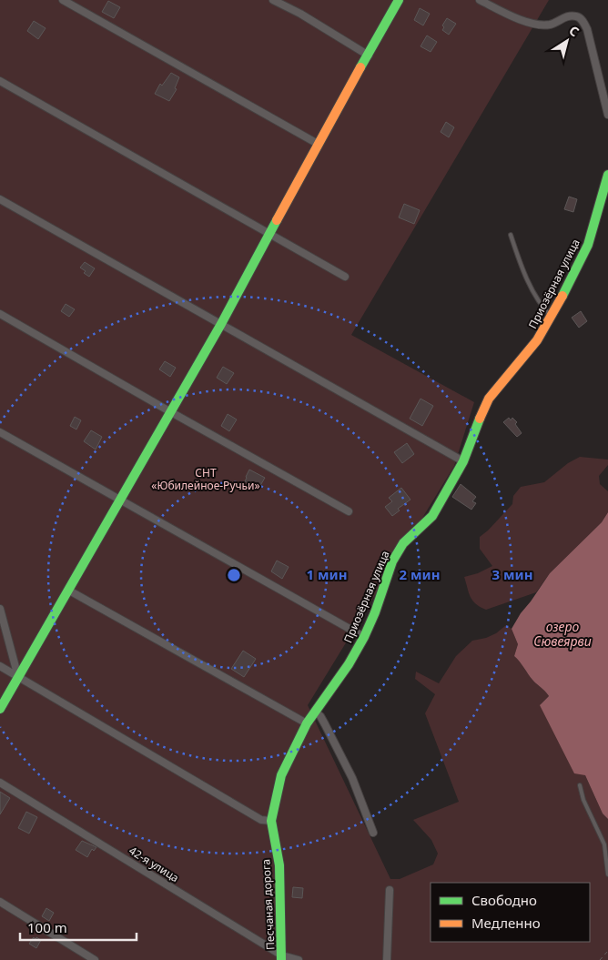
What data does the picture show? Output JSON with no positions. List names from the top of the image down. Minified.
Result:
{"streets":{"street":["Приозёрная улица","42-я улица","Песчаная дорога"]},"crossings":[["Приозёрная улица","Песчаная дорога"],["42-я улица","Песчаная дорога"]],"water":["озеро Сювеярви"],"parks":["СНТ «Юбилейное-Ручьи»"],"legend":["Свободно","Медленно"],"scale_bar":"100 m","north":"top right","rings":["1 мин","2 мин","3 мин"]}
